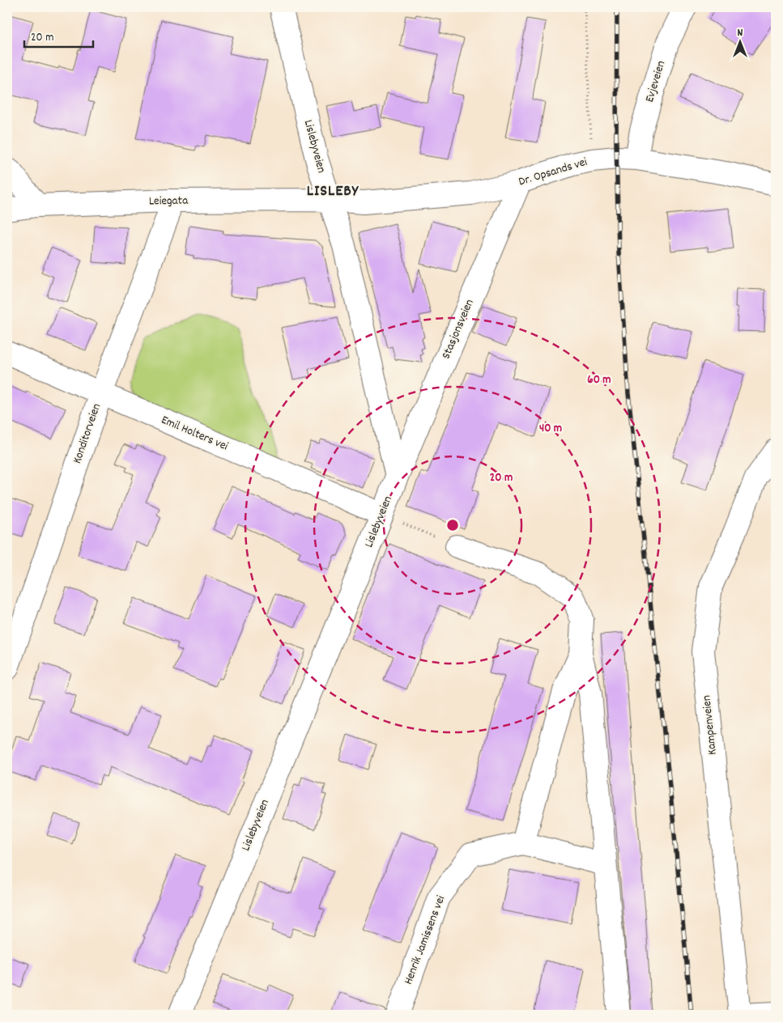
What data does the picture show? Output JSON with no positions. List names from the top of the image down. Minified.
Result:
{"streets":{"street":["Evjeveien","Lislebyveien","Dr. Opsands vei","Leiegata","Stasjonsveien","Konditorveien","Emil Holters vei","Kampenveien","Henrik Jamissens vei"]},"crossings":[["Evjeveien","Dr. Opsands vei"],["Lislebyveien","Dr. Opsands vei"],["Lislebyveien","Leiegata"],["Lislebyveien","Stasjonsveien"],["Lislebyveien","Emil Holters vei"],["Dr. Opsands vei","Leiegata"],["Dr. Opsands vei","Stasjonsveien"],["Leiegata","Konditorveien"],["Konditorveien","Emil Holters vei"]],"districts":["LISLEBY"],"scale_bar":"20 m","north":"top","rings":["60 m","40 m","20 m"]}
